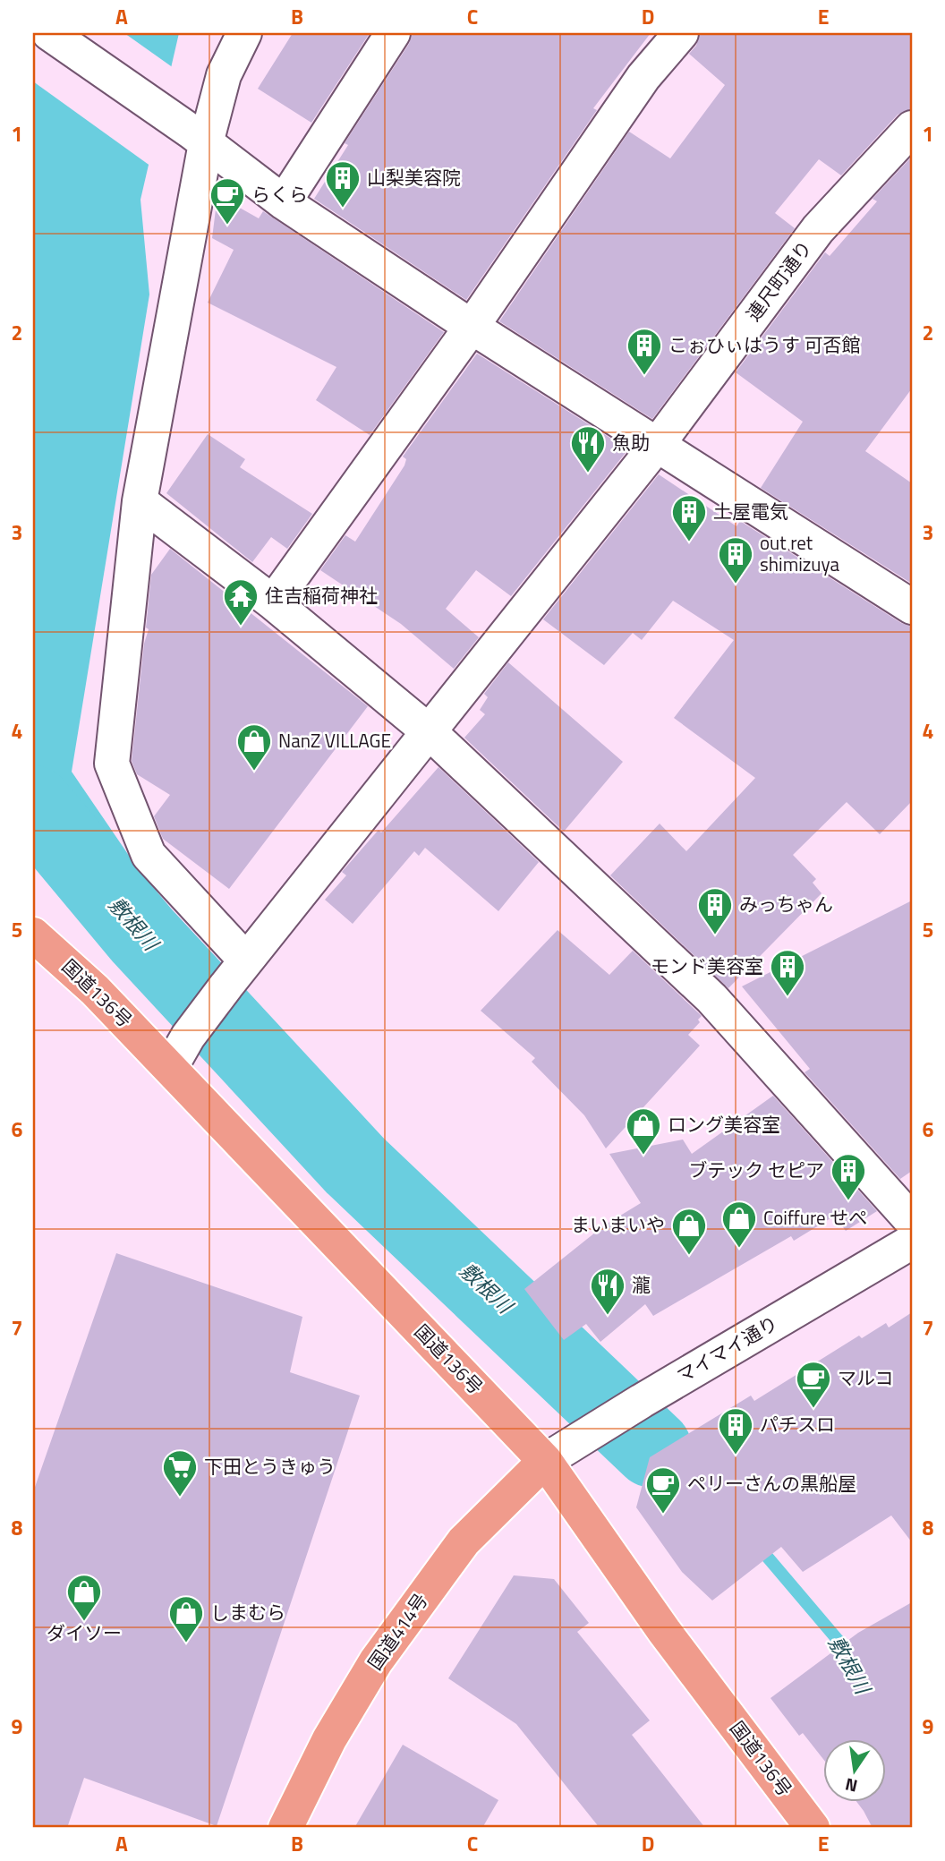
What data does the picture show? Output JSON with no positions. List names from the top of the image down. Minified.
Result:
{"streets":{"highway":["国道136号","国道414号"],"street":["連尺町通り","マイマイ通り"]},"crossings":[["連尺町通り","国道136号"],["国道136号","マイマイ通り"],["国道136号","国道414号"],["マイマイ通り","国道414号"]],"water":["敷根川"],"places":{"building":["山梨美容院","こぉひぃはうす 可否館","土屋電気","out ret shimizuya","みっちゃん","モンド美容室","ブテック セピア","パチスロ"],"cafe":["らくら","マルコ","ペリーさんの黒船屋"],"restaurant":["魚助","瀧"],"temple":["住吉稲荷神社"],"shop":["NanZ VILLAGE","ロング美容室","Coiffure せぺ","まいまいや","ダイソー","しまむら"],"supermarket":["下田とうきゅう"]},"north":"bottom","grid":{"columns":["A","B","C","D","E"],"rows":["1","2","3","4","5","6","7","8","9"]}}
